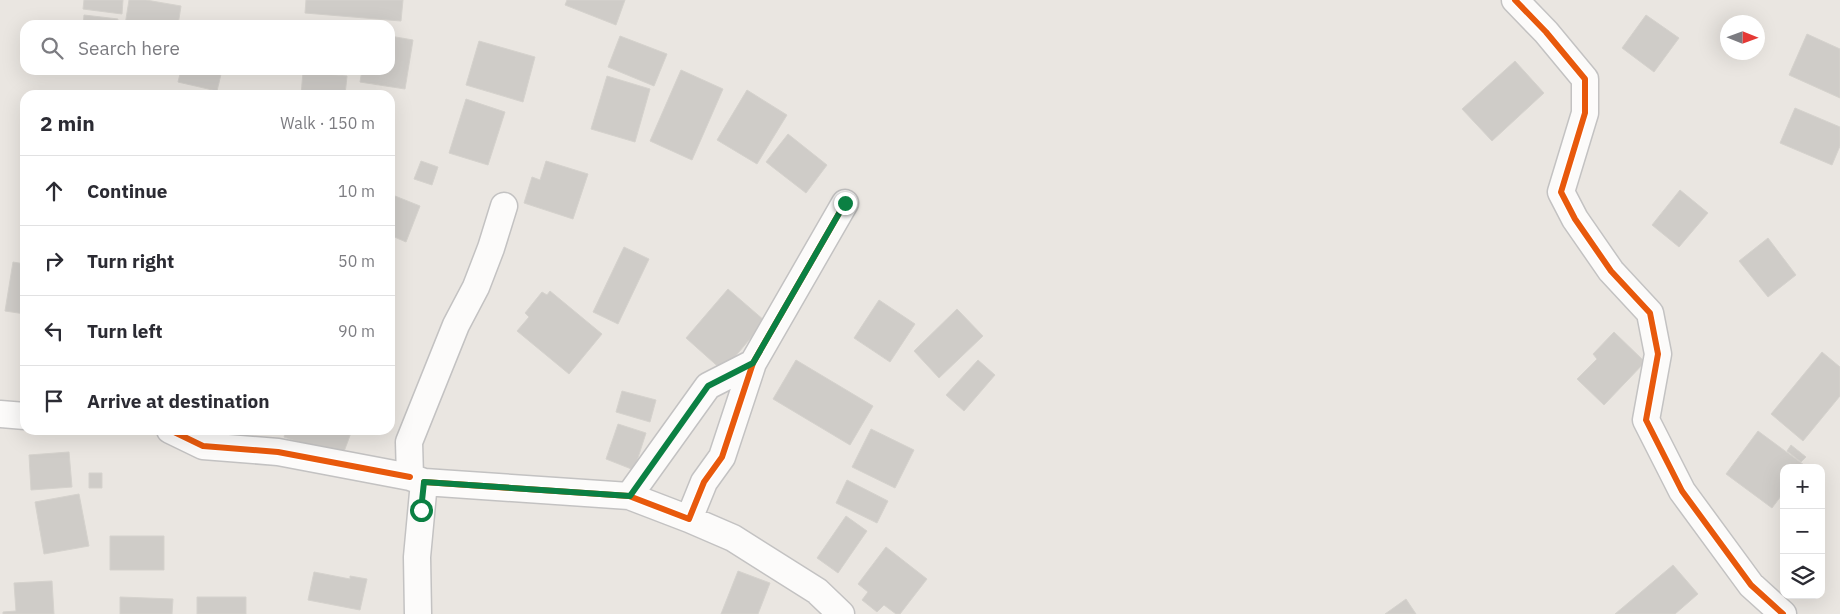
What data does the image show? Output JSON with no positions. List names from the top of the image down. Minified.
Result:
{"north":"right","page":{"search":"Search here","heading":["2 min","Walk · 150 m"],"list":[["Continue","10 m"],["Turn right","50 m"],["Turn left","90 m"],"Arrive at destination"],"map_buttons":["+","−"]}}
